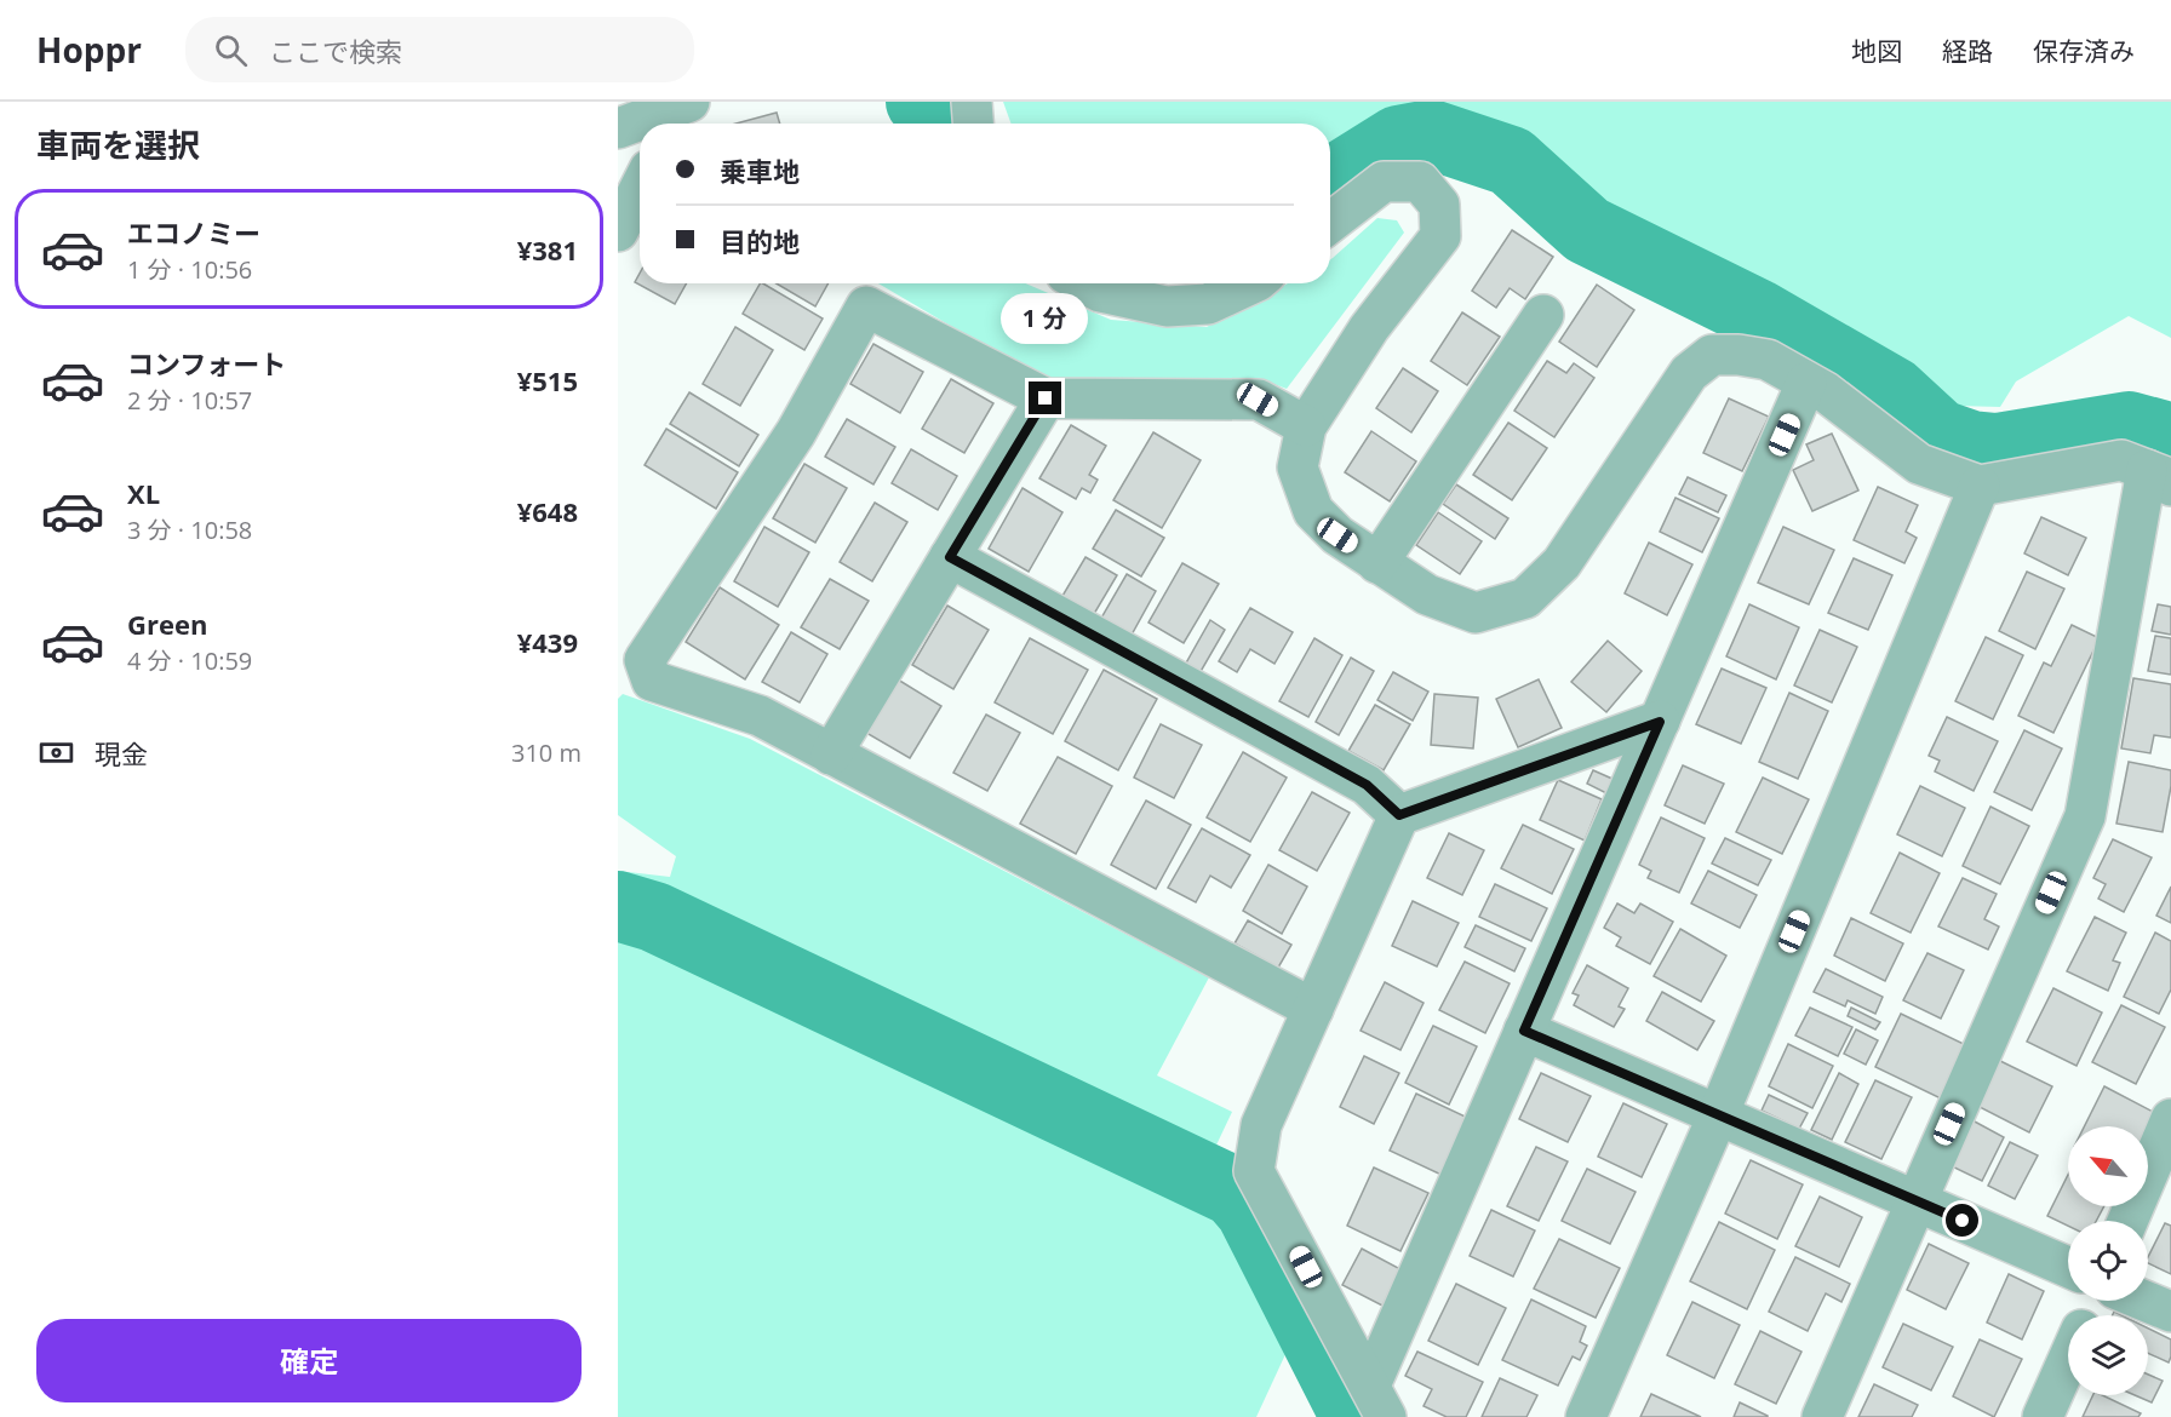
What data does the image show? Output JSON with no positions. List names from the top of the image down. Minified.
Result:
{"north":"top left","page":{"header":"Hoppr","search":"ここで検索","nav":["地図","経路","保存済み"],"heading":"車両を選択","banner":["乗車地","目的地"],"list":[{"name":"エコノミー","note":"1 分 · 10:56","value":"¥381"},{"name":"コンフォート","note":"2 分 · 10:57","value":"¥515"},{"name":"XL","note":"3 分 · 10:58","value":"¥648"},{"name":"Green","note":"4 分 · 10:59","value":"¥439"}],"bubble":"1 分","pay":["現金","310 m"],"buttons":"確定"}}
